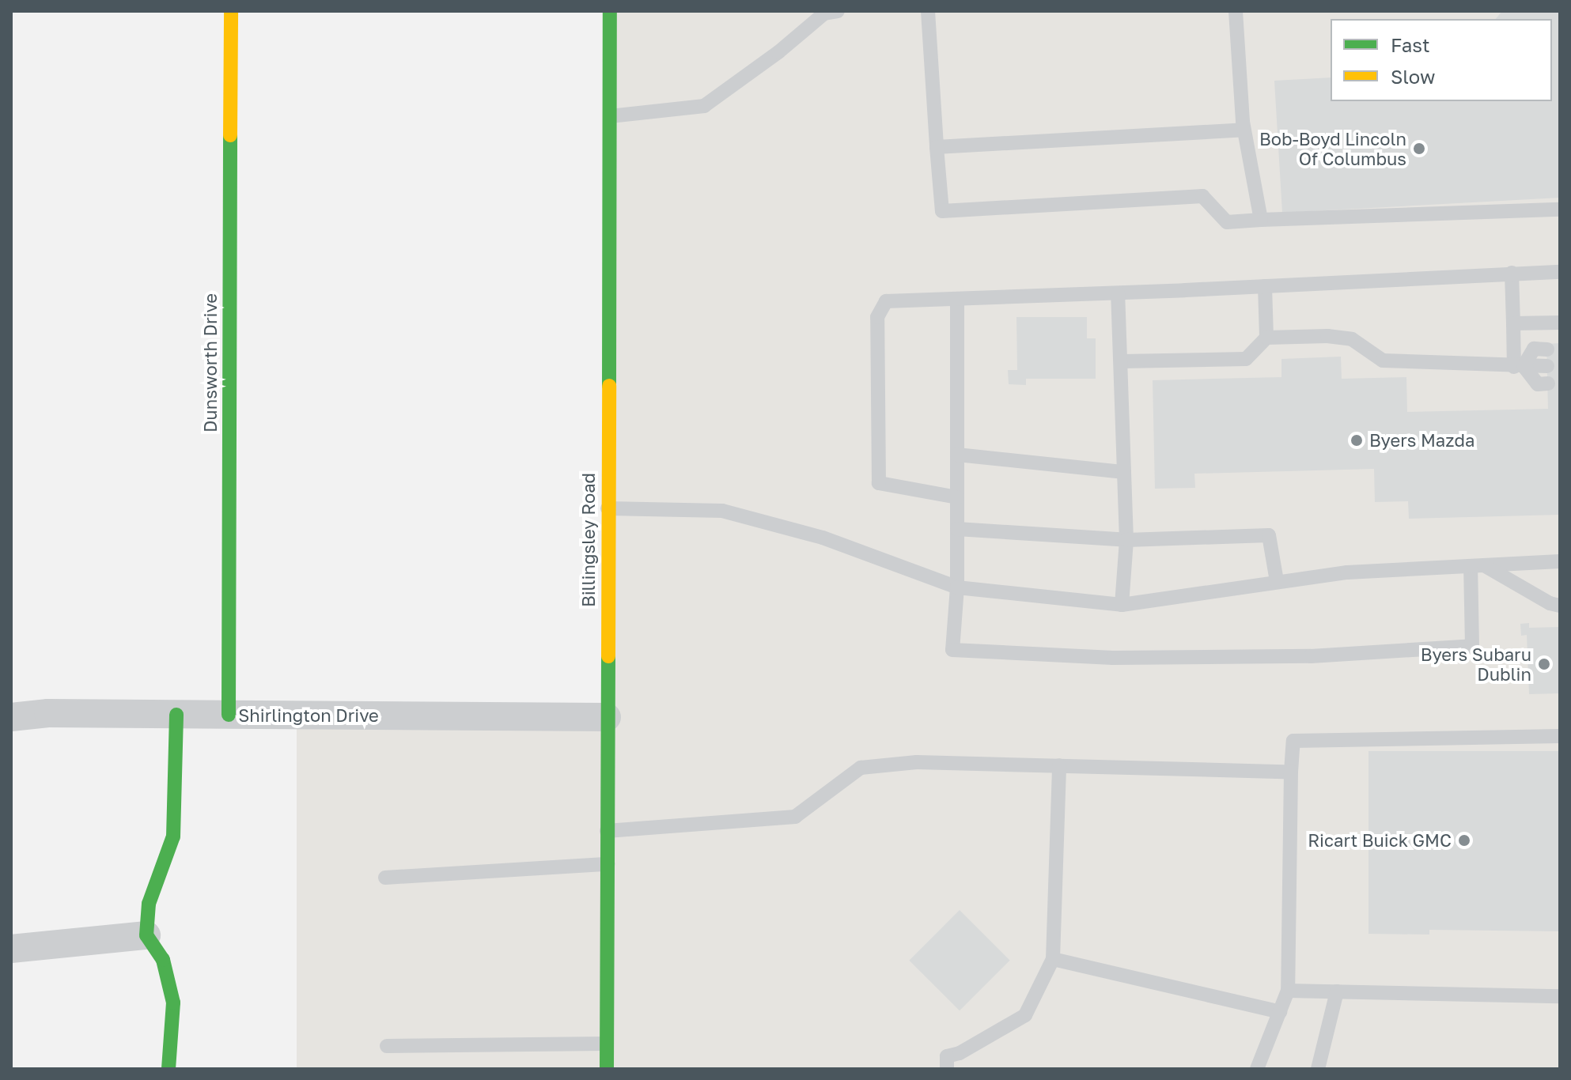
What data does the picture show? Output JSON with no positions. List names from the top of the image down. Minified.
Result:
{"streets":{"street":["Dunsworth Drive","Billingsley Road","Shirlington Drive"]},"crossings":[["Dunsworth Drive","Shirlington Drive"],["Billingsley Road","Shirlington Drive"]],"places":["Bob-Boyd Lincoln Of Columbus","Byers Mazda","Byers Subaru Dublin","Ricart Buick GMC"],"legend":["Fast","Slow"]}
